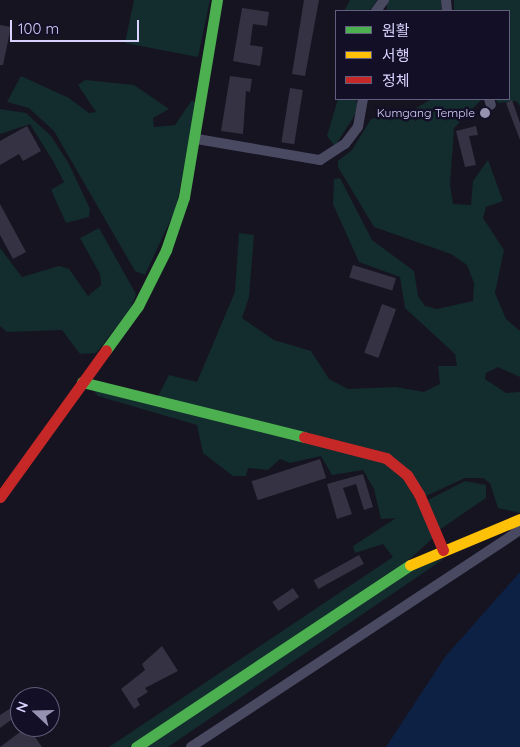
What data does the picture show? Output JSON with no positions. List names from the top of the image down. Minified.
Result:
{"places":["Kumgang Temple"],"legend":["원활","서행","정체"],"scale_bar":"100 m","north":"left"}
